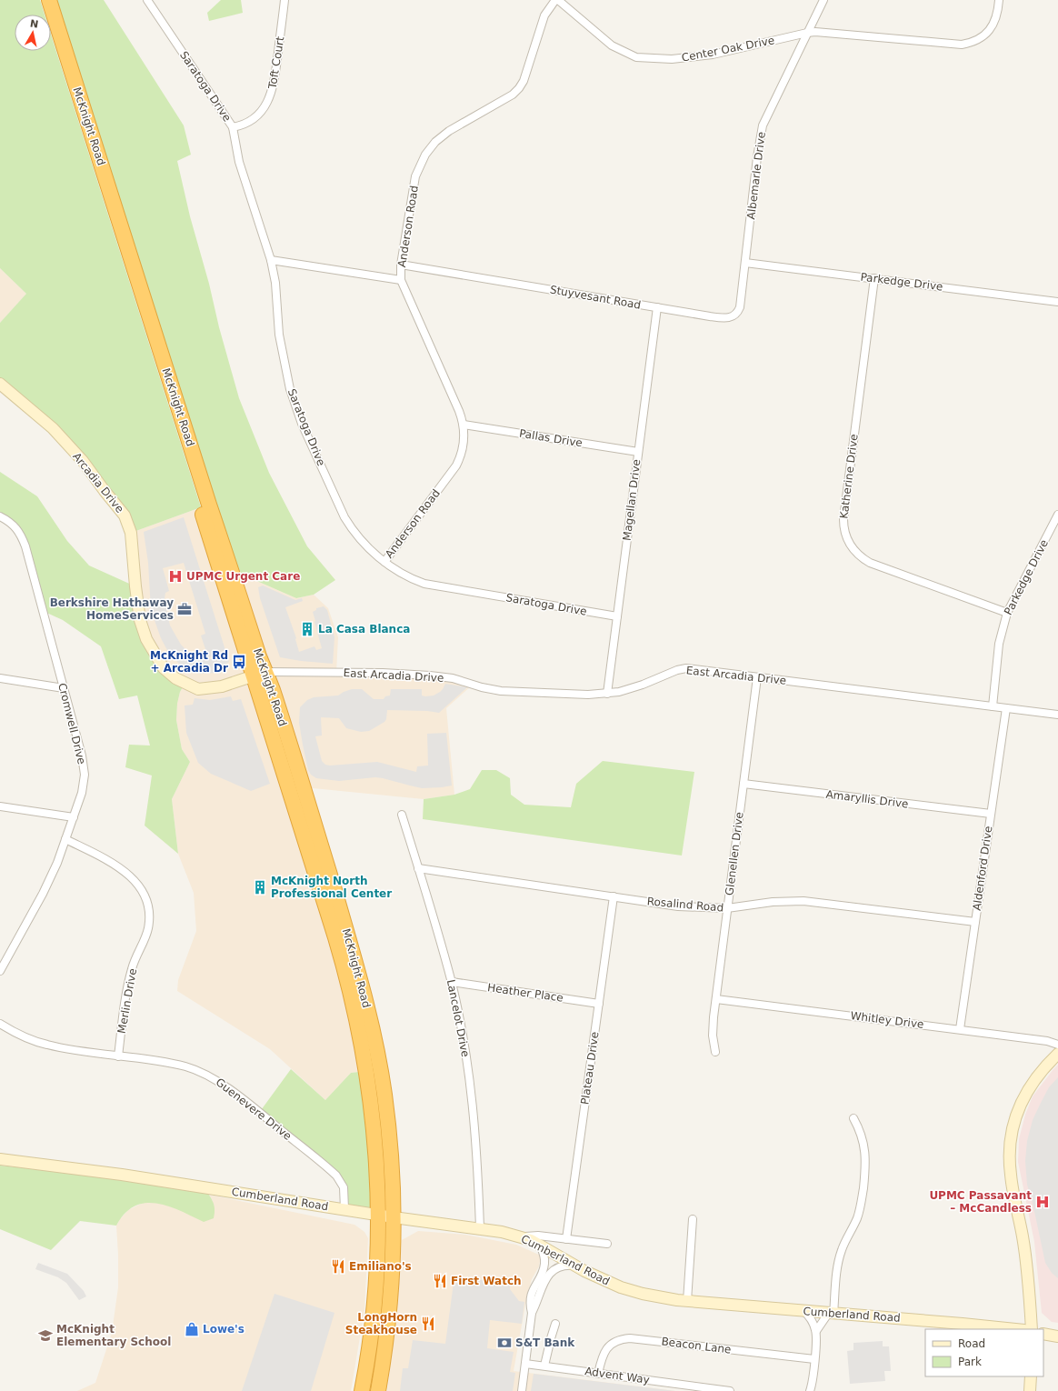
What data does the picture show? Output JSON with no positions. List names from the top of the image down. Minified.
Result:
{"streets":{"highway":["McKnight Road"],"main road":["Arcadia Drive","Cumberland Road"],"street":["Center Oak Drive","Toft Court","Saratoga Drive","Albemarle Drive","Anderson Road","Parkedge Drive","Stuyvesant Road","Pallas Drive","Katherine Drive","Magellan Drive","East Arcadia Drive","Cromwell Drive","Amaryllis Drive","Glenellen Drive","Aldenford Drive","Rosalind Road","Heather Place","Merlin Drive","Lancelot Drive","Whitley Drive","Plateau Drive","Guenevere Drive","Beacon Lane","Advent Way"]},"crossings":[["Center Oak Drive","Albemarle Drive"],["Toft Court","Saratoga Drive"],["Saratoga Drive","Anderson Road"],["Saratoga Drive","Magellan Drive"],["McKnight Road","Arcadia Drive"],["McKnight Road","East Arcadia Drive"],["McKnight Road","Cumberland Road"],["Albemarle Drive","Parkedge Drive"],["Albemarle Drive","Stuyvesant Road"],["Anderson Road","Stuyvesant Road"],["Anderson Road","Pallas Drive"],["Parkedge Drive","Stuyvesant Road"],["Parkedge Drive","Katherine Drive"],["Parkedge Drive","East Arcadia Drive"],["Stuyvesant Road","Magellan Drive"],["Pallas Drive","Magellan Drive"],["Arcadia Drive","East Arcadia Drive"],["Magellan Drive","East Arcadia Drive"],["East Arcadia Drive","Glenellen Drive"],["East Arcadia Drive","Aldenford Drive"],["Cromwell Drive","Merlin Drive"],["Amaryllis Drive","Glenellen Drive"],["Amaryllis Drive","Aldenford Drive"],["Glenellen Drive","Rosalind Road"],["Glenellen Drive","Whitley Drive"],["Aldenford Drive","Rosalind Road"],["Aldenford Drive","Whitley Drive"],["Rosalind Road","Lancelot Drive"],["Rosalind Road","Plateau Drive"],["Heather Place","Lancelot Drive"],["Heather Place","Plateau Drive"],["Merlin Drive","Guenevere Drive"],["Lancelot Drive","Cumberland Road"],["Guenevere Drive","Cumberland Road"],["Beacon Lane","Advent Way"]],"places":{"hospital":["UPMC Urgent Care","UPMC Passavant – McCandless"],"office":["Berkshire Hathaway HomeServices"],"building":["La Casa Blanca","McKnight North Professional Center"],"bus stop":["McKnight Rd + Arcadia Dr"],"restaurant":["Emiliano's","First Watch","LongHorn Steakhouse"],"shop":["Lowe's"],"school or university":["McKnight Elementary School"],"bank":["S&T Bank"]},"legend":["Road","Park"],"north":"top"}
